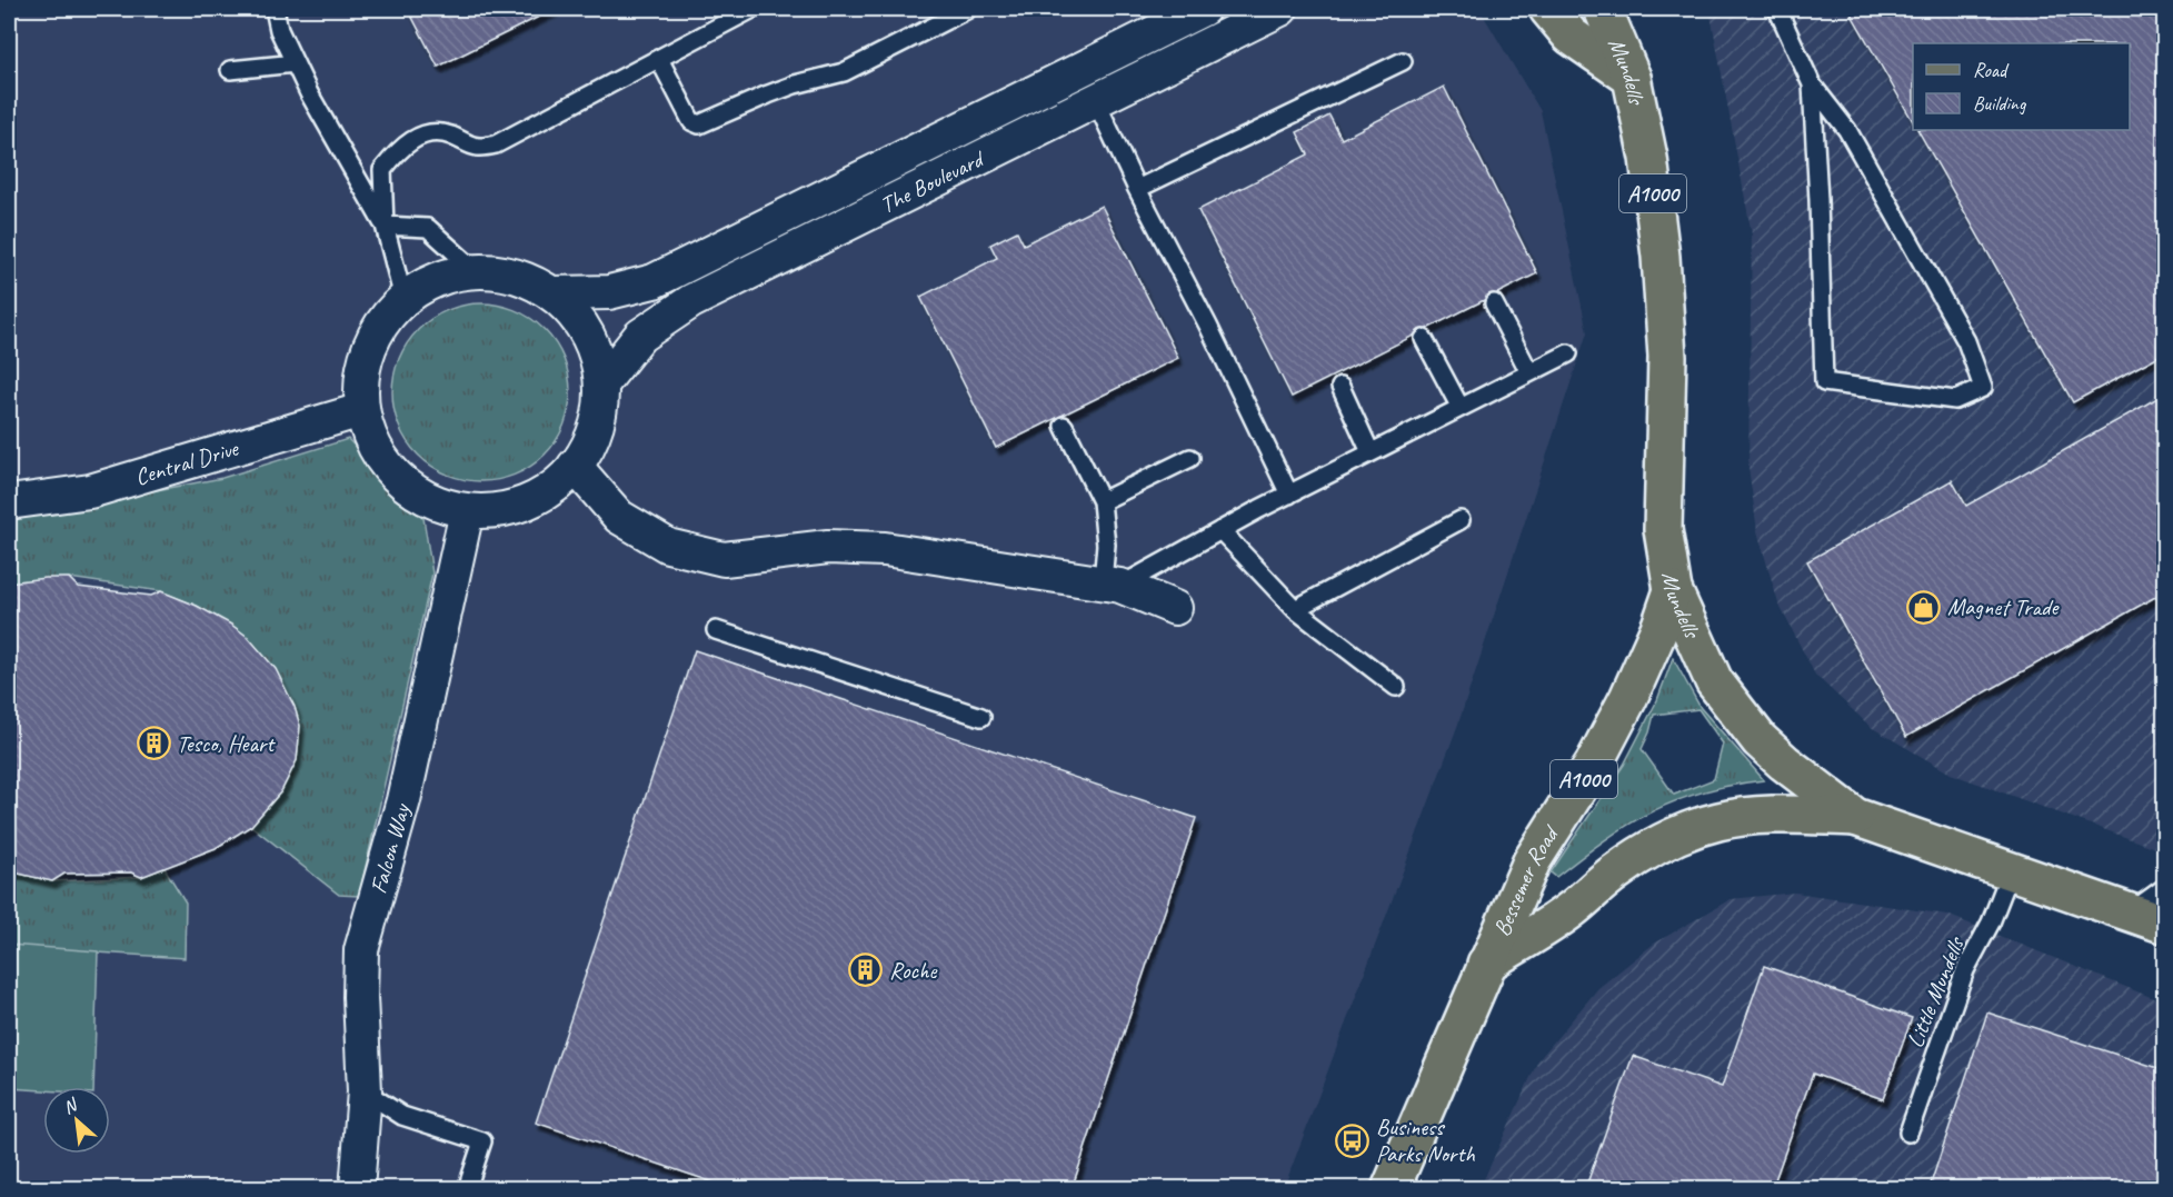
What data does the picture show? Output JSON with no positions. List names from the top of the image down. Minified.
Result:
{"streets":{"main road":["Mundells","A1000","Bessemer Road"],"street":["The Boulevard","Central Drive","Falcon Way"],"lane":["Little Mundells"]},"crossings":[["Mundells","Bessemer Road"],["Mundells","Little Mundells"]],"places":{"shop":["Magnet Trade"],"building":["Tesco, Heart","Roche"],"bus stop":["Business Parks North"]},"legend":["Road","Building"],"north":"top left"}
